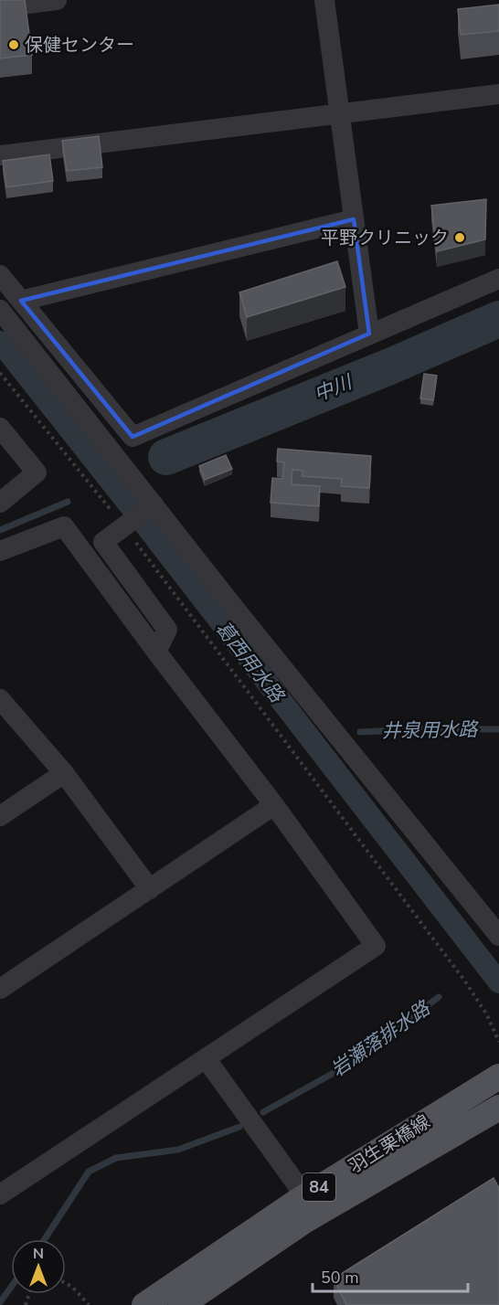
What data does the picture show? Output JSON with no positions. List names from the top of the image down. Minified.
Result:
{"streets":{"main road":["羽生栗橋線","84"]},"water":["中川","葛西用水路","井泉用水路","岩瀬落排水路"],"places":["保健センター","平野クリニック"],"scale_bar":"50 m","north":"top"}
